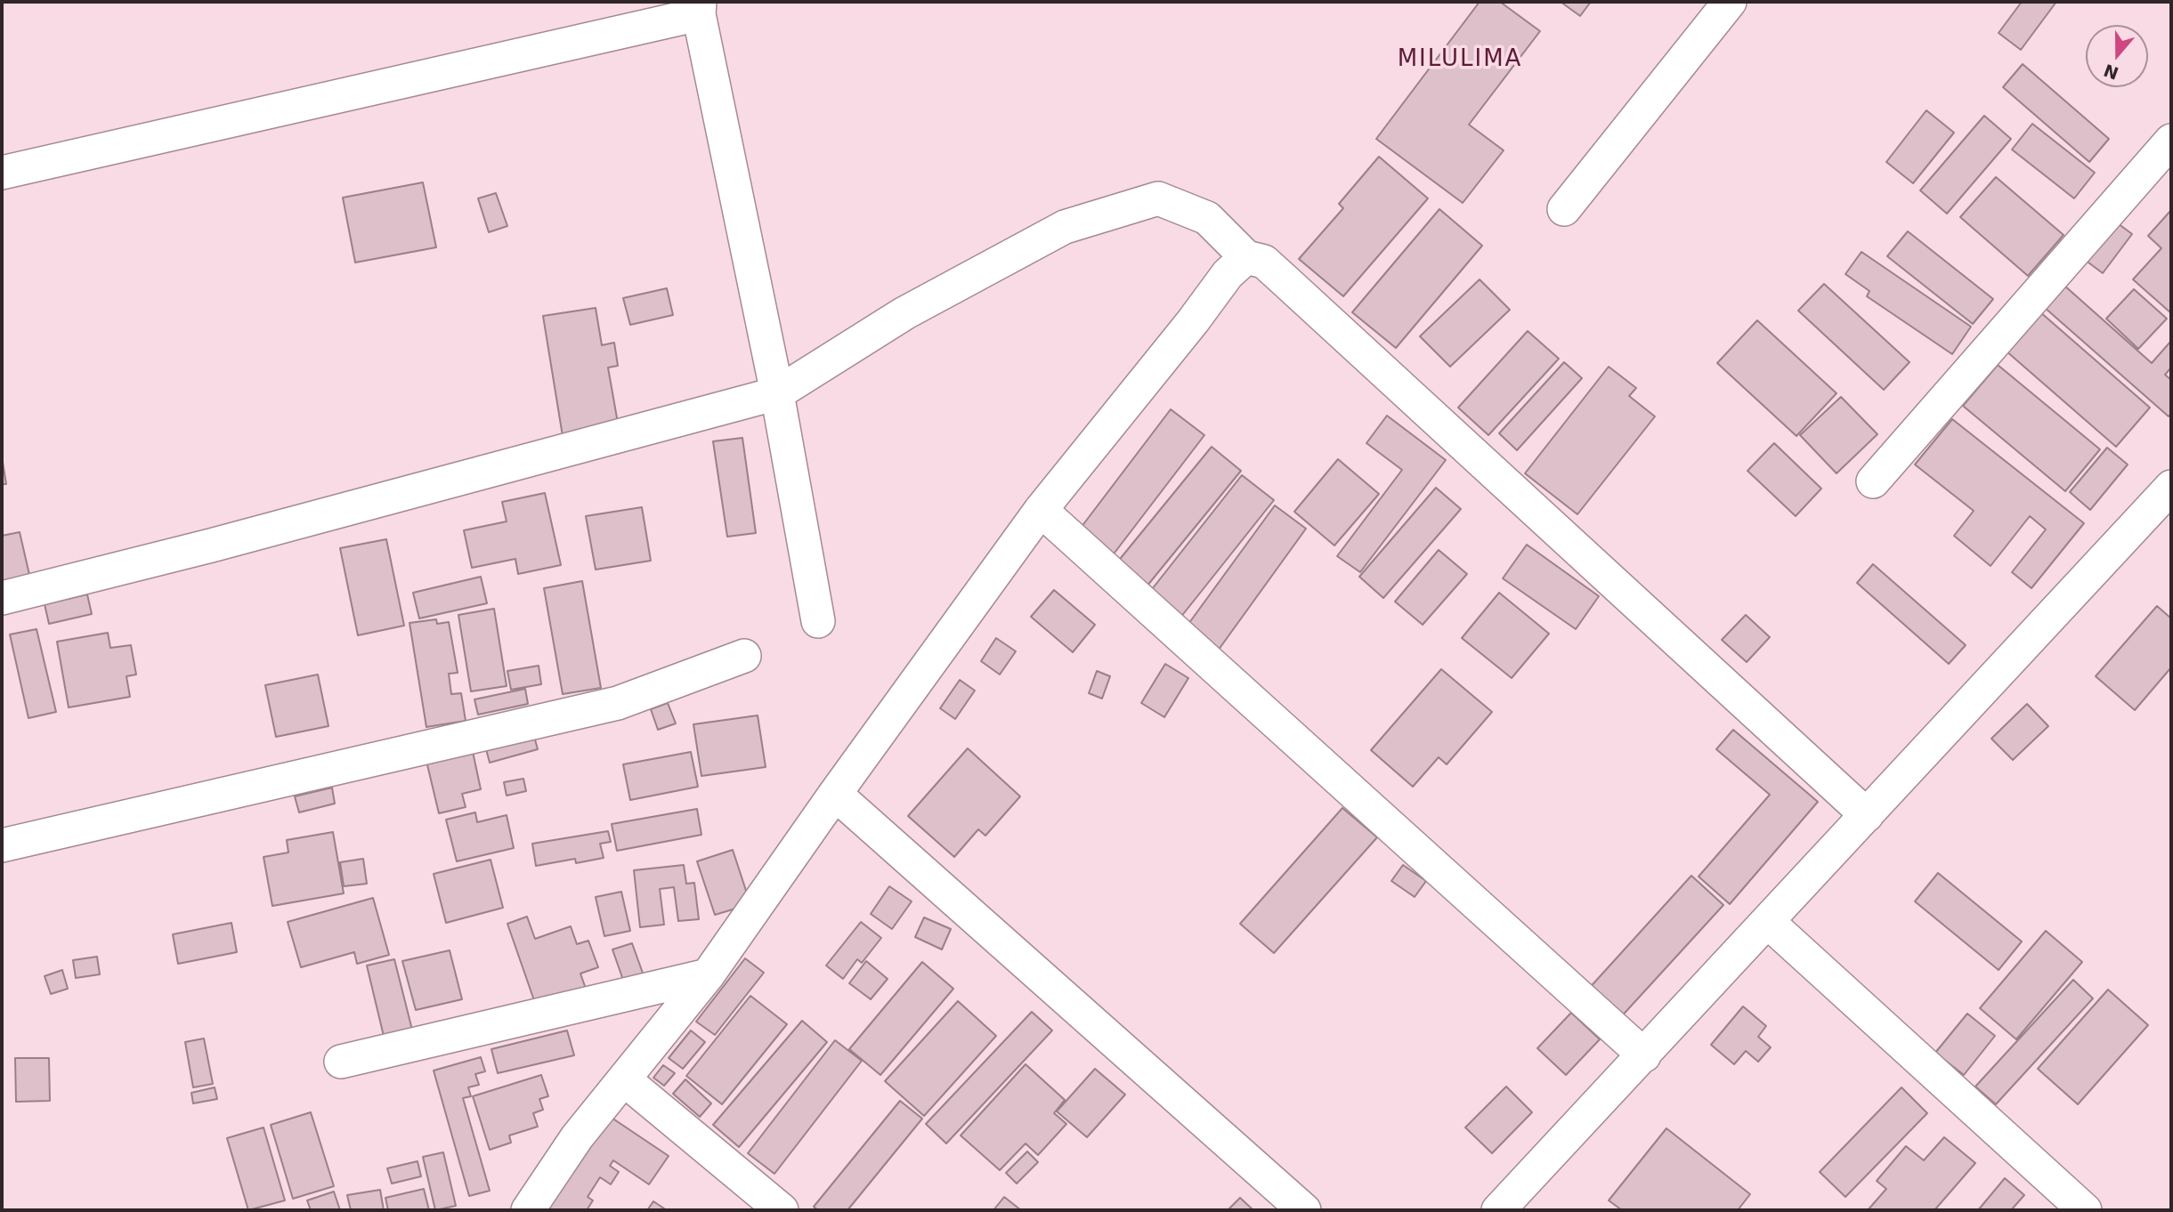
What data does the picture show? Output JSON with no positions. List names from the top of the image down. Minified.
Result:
{"districts":["MILULIMA"],"north":"bottom"}
